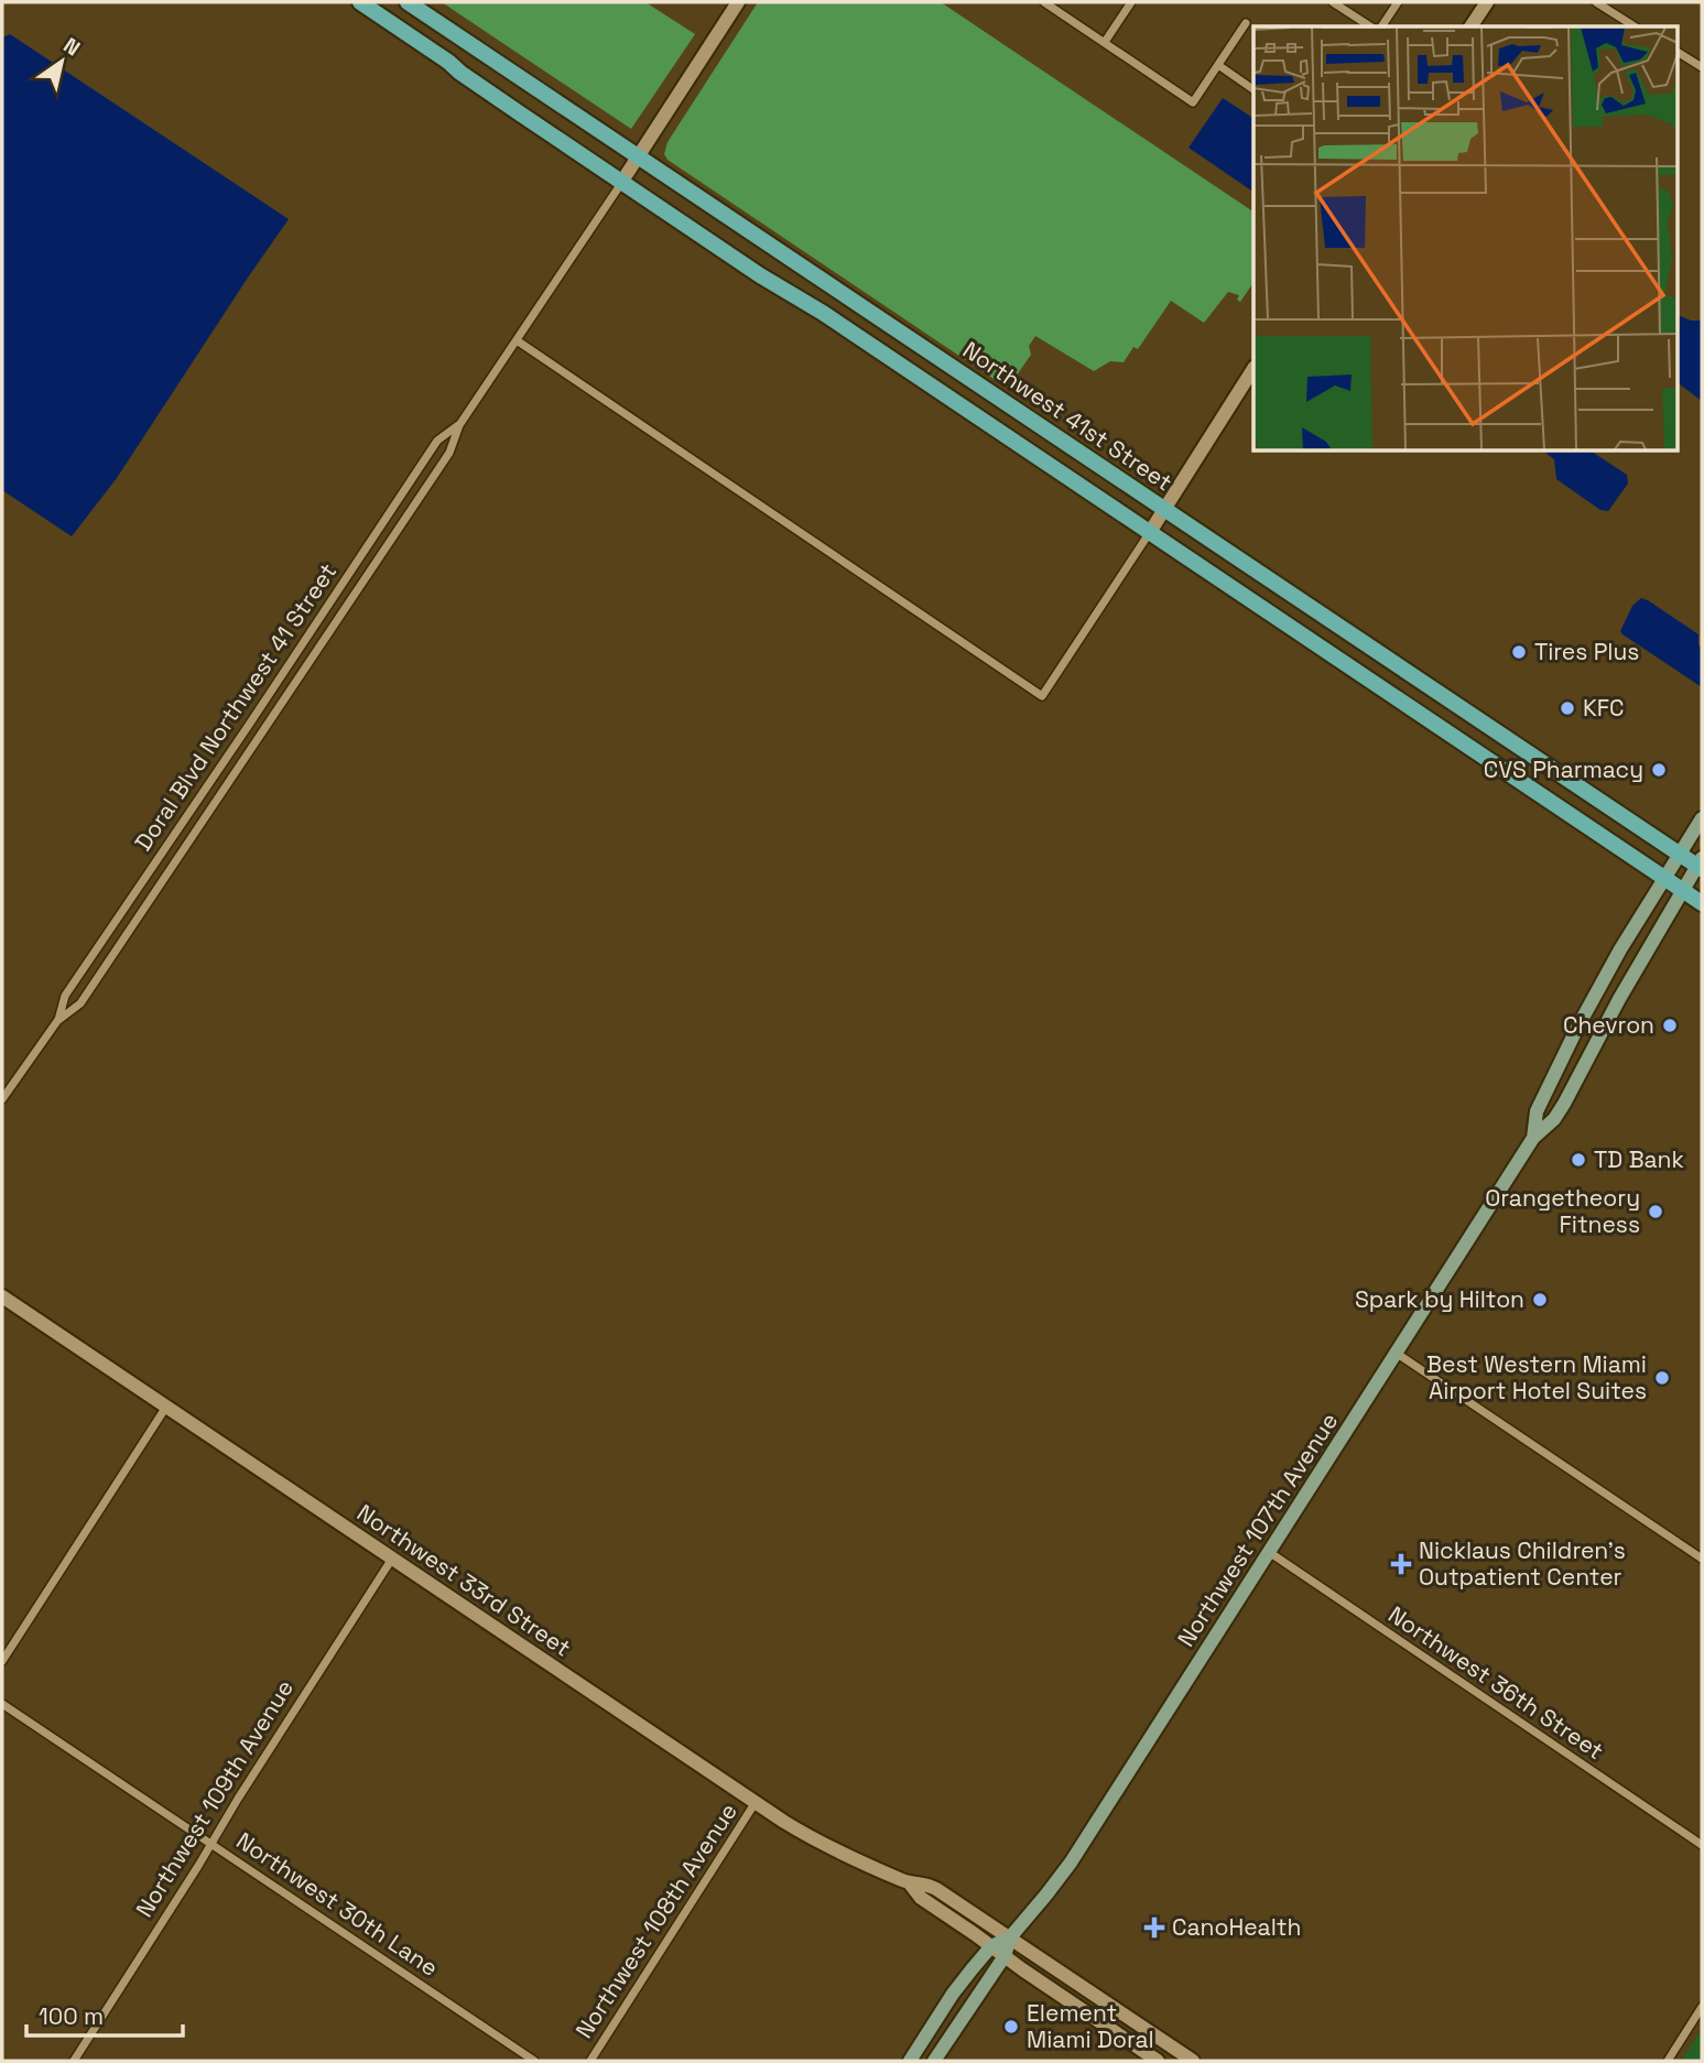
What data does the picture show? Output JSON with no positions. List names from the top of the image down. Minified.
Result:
{"streets":{"main road":["Northwest 41st Street","Northwest 107th Avenue"],"street":["Doral Blvd Northwest 41 Street","Northwest 33rd Street","Northwest 36th Street","Northwest 109th Avenue","Northwest 30th Lane","Northwest 108th Avenue"]},"crossings":[["Northwest 41st Street","Northwest 107th Avenue"],["Northwest 107th Avenue","Northwest 33rd Street"],["Northwest 107th Avenue","Northwest 36th Street"],["Northwest 33rd Street","Northwest 109th Avenue"],["Northwest 33rd Street","Northwest 108th Avenue"],["Northwest 109th Avenue","Northwest 30th Lane"]],"places":{"other":["Tires Plus","KFC","CVS Pharmacy","Chevron","TD Bank","Orangetheory Fitness","Spark by Hilton","Best Western Miami Airport Hotel Suites","Element Miami Doral"],"health":["Nicklaus Children's Outpatient Center","CanoHealth"]},"scale_bar":"100 m","north":"top right"}
